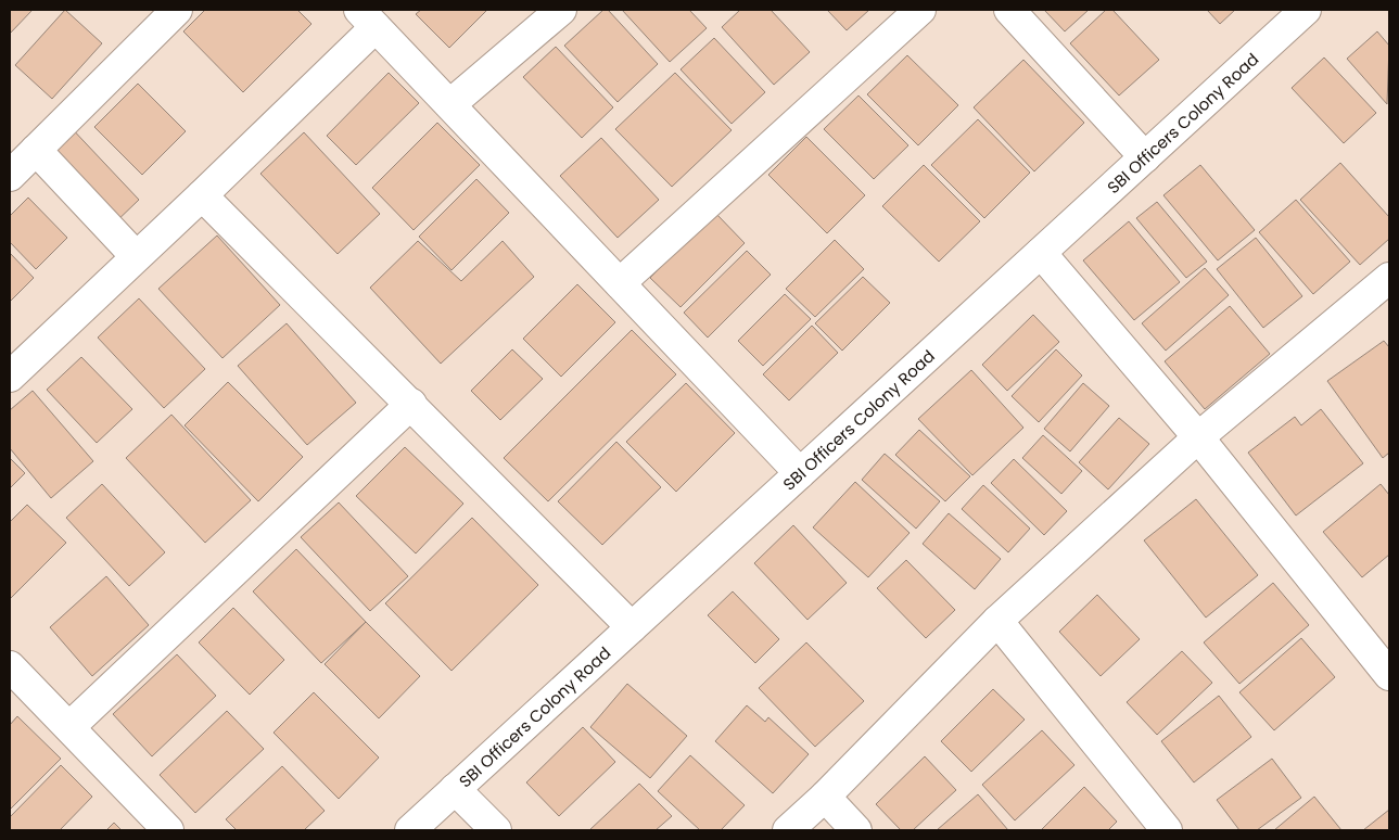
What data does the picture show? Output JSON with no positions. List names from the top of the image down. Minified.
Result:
{"streets":{"street":["SBI Officers Colony Road"]}}
